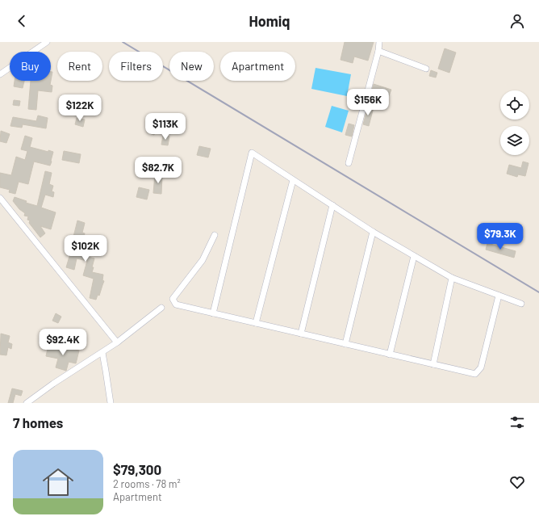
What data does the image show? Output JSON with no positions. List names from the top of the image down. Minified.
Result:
{"page":{"header":"Homiq","chip":["Buy","Rent","Filters","New","Apartment"],"price":["$156K","$122K","$113K","$82.7K","$79.3K","$102K","$92.4K"],"heading":"7 homes","list":[{"name":"$79,300","note":"2 rooms · 78 m² · Apartment"}]}}
